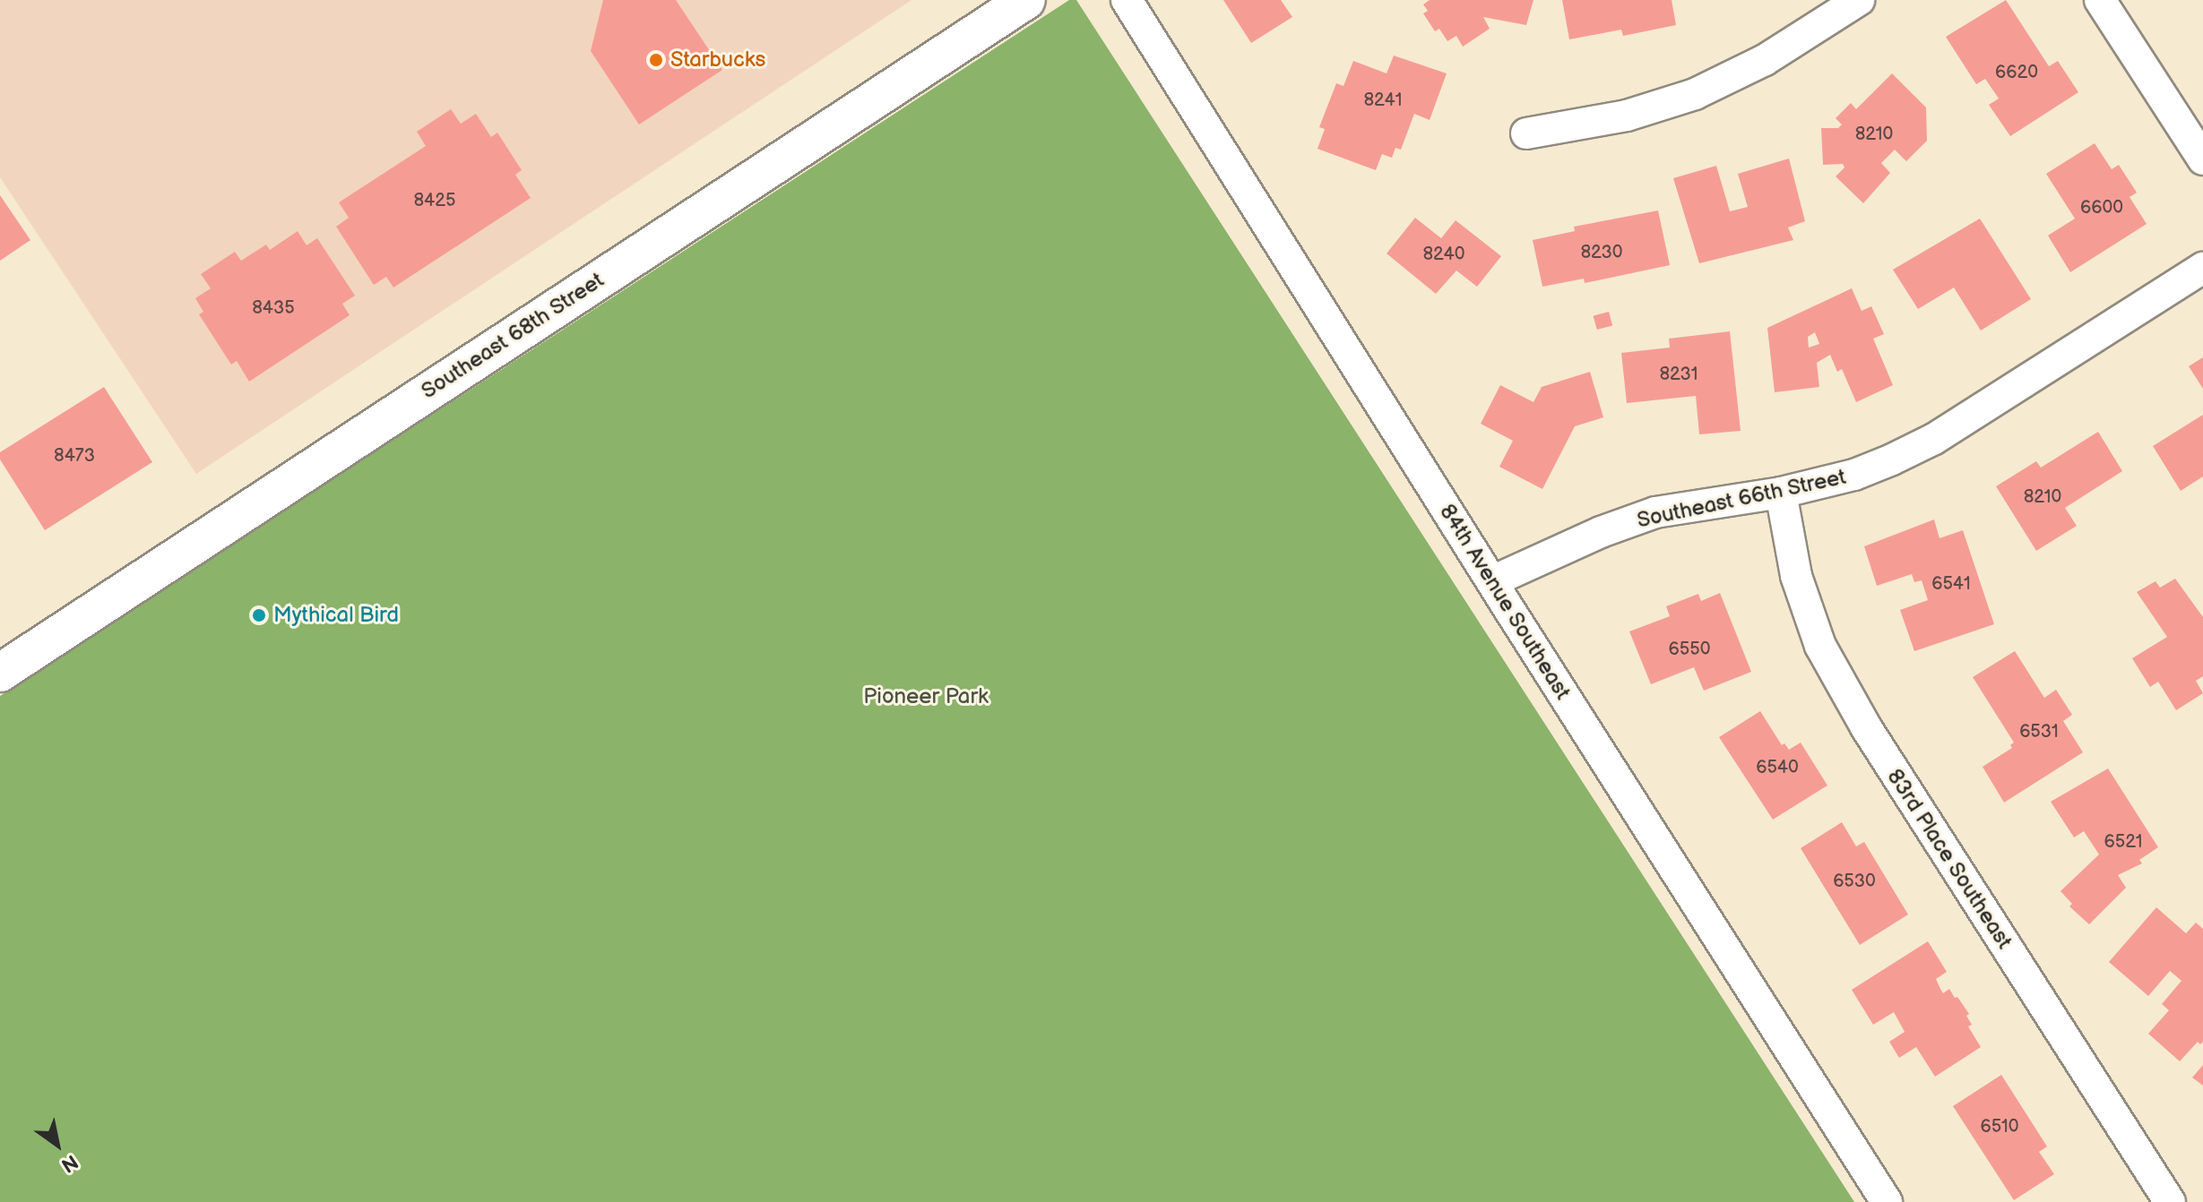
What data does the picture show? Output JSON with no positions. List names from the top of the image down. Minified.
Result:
{"streets":{"street":["Southeast 68th Street","Southeast 66th Street","84th Avenue Southeast","83rd Place Southeast"]},"crossings":[["Southeast 66th Street","84th Avenue Southeast"],["Southeast 66th Street","83rd Place Southeast"]],"parks":["Pioneer Park"],"places":["Starbucks","Mythical Bird"],"house_numbers":["6620","8241","8210","8425","6600","8230","8240","8435","8231","8473","8210","6541","6550","6531","6540","6521","6530","6510"],"north":"bottom right"}
